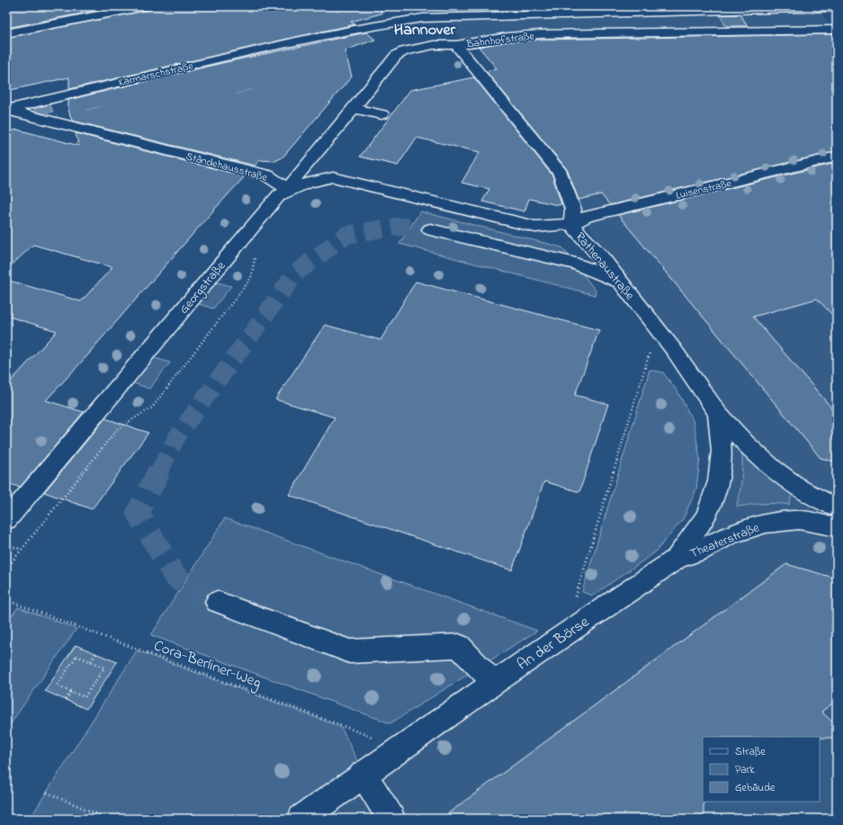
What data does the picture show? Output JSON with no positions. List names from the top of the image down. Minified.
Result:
{"streets":{"street":["Bahnhofstraße","Karmarschstraße","Ständehausstraße","Luisenstraße","Rathenaustraße","Georgstraße","Theaterstraße","An der Börse"],"path":["Cora-Berliner-Weg"]},"crossings":[["Bahnhofstraße","Karmarschstraße"],["Bahnhofstraße","Rathenaustraße"],["Bahnhofstraße","Georgstraße"],["Karmarschstraße","Ständehausstraße"],["Ständehausstraße","Georgstraße"],["Luisenstraße","Rathenaustraße"],["Rathenaustraße","An der Börse"],["Theaterstraße","An der Börse"],["An der Börse","Cora-Berliner-Weg"]],"districts":["Hannover"],"legend":["Straße","Park","Gebäude"]}
